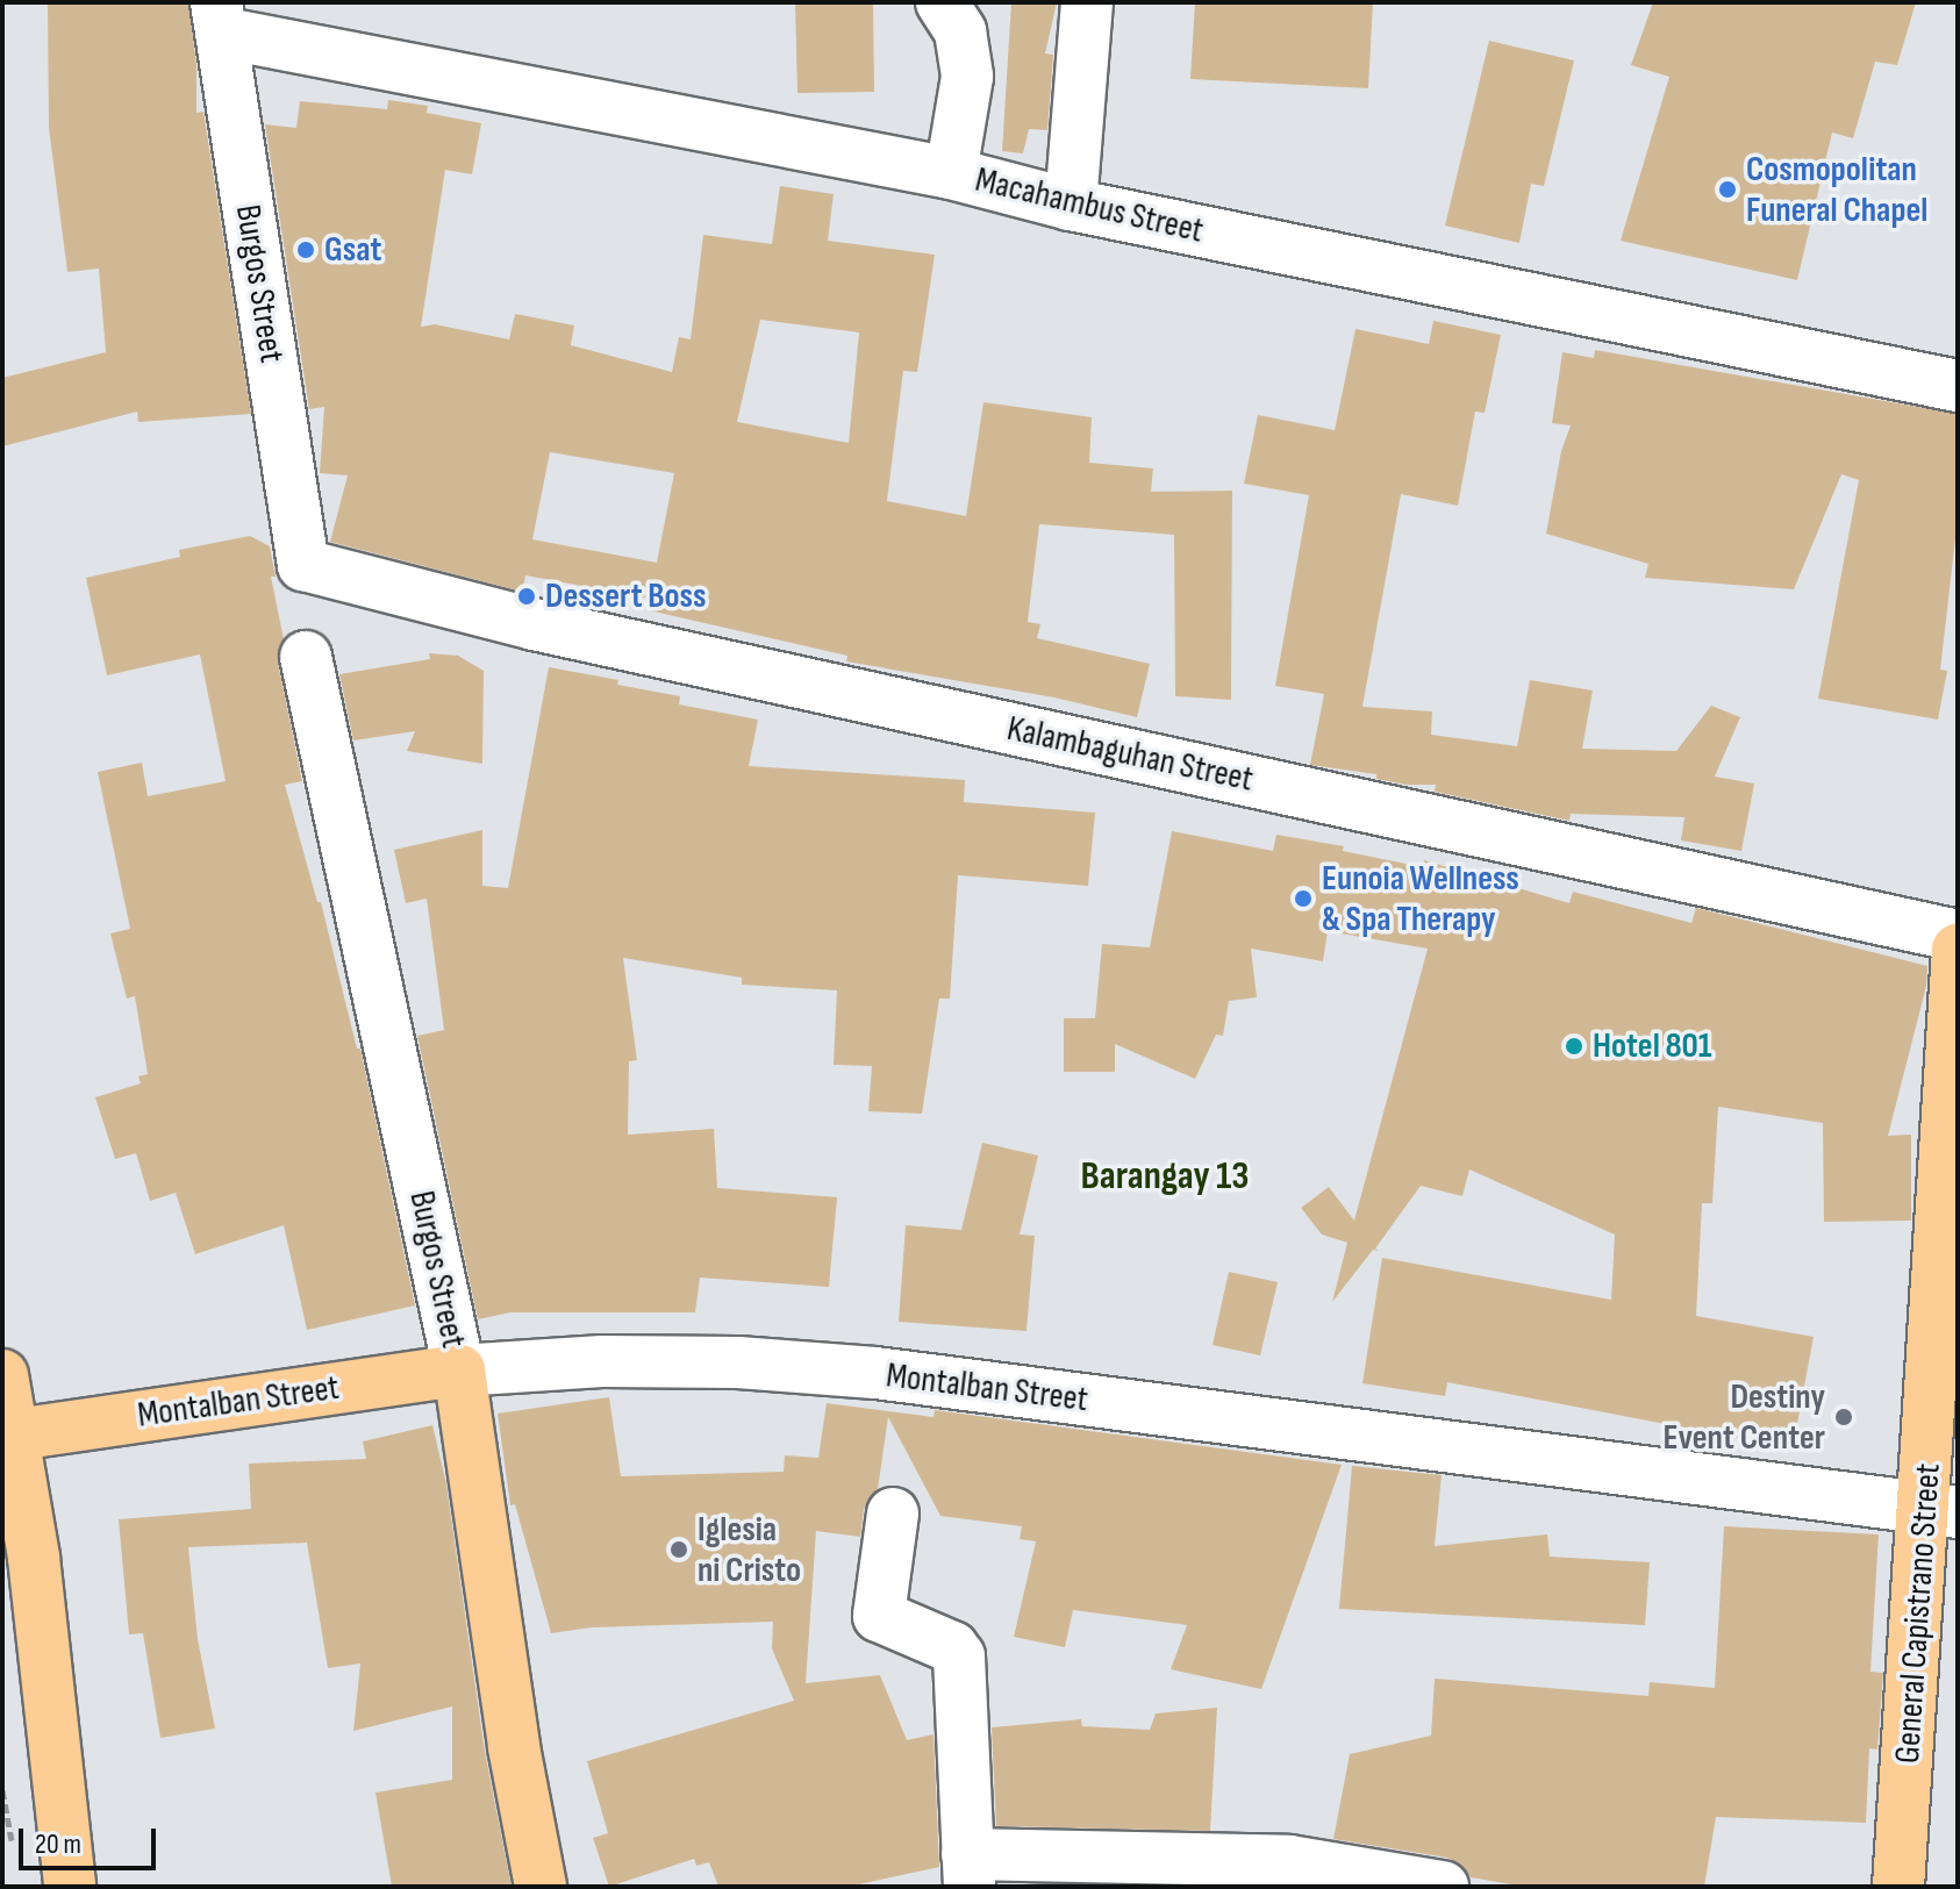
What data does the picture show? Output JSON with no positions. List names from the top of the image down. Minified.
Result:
{"streets":{"main road":["Burgos Street","Montalban Street","General Capistrano Street"],"street":["Macahambus Street","Kalambaguhan Street"]},"crossings":[["Macahambus Street","Burgos Street"],["Burgos Street","Kalambaguhan Street"],["Burgos Street","Montalban Street"],["Montalban Street","General Capistrano Street"]],"districts":["Barangay 13"],"places":["Cosmopolitan Funeral Chapel","Gsat","Dessert Boss","Eunoia Wellness & Spa Therapy","Hotel 801","Destiny Event Center","Iglesia ni Cristo"],"scale_bar":"20 m"}
